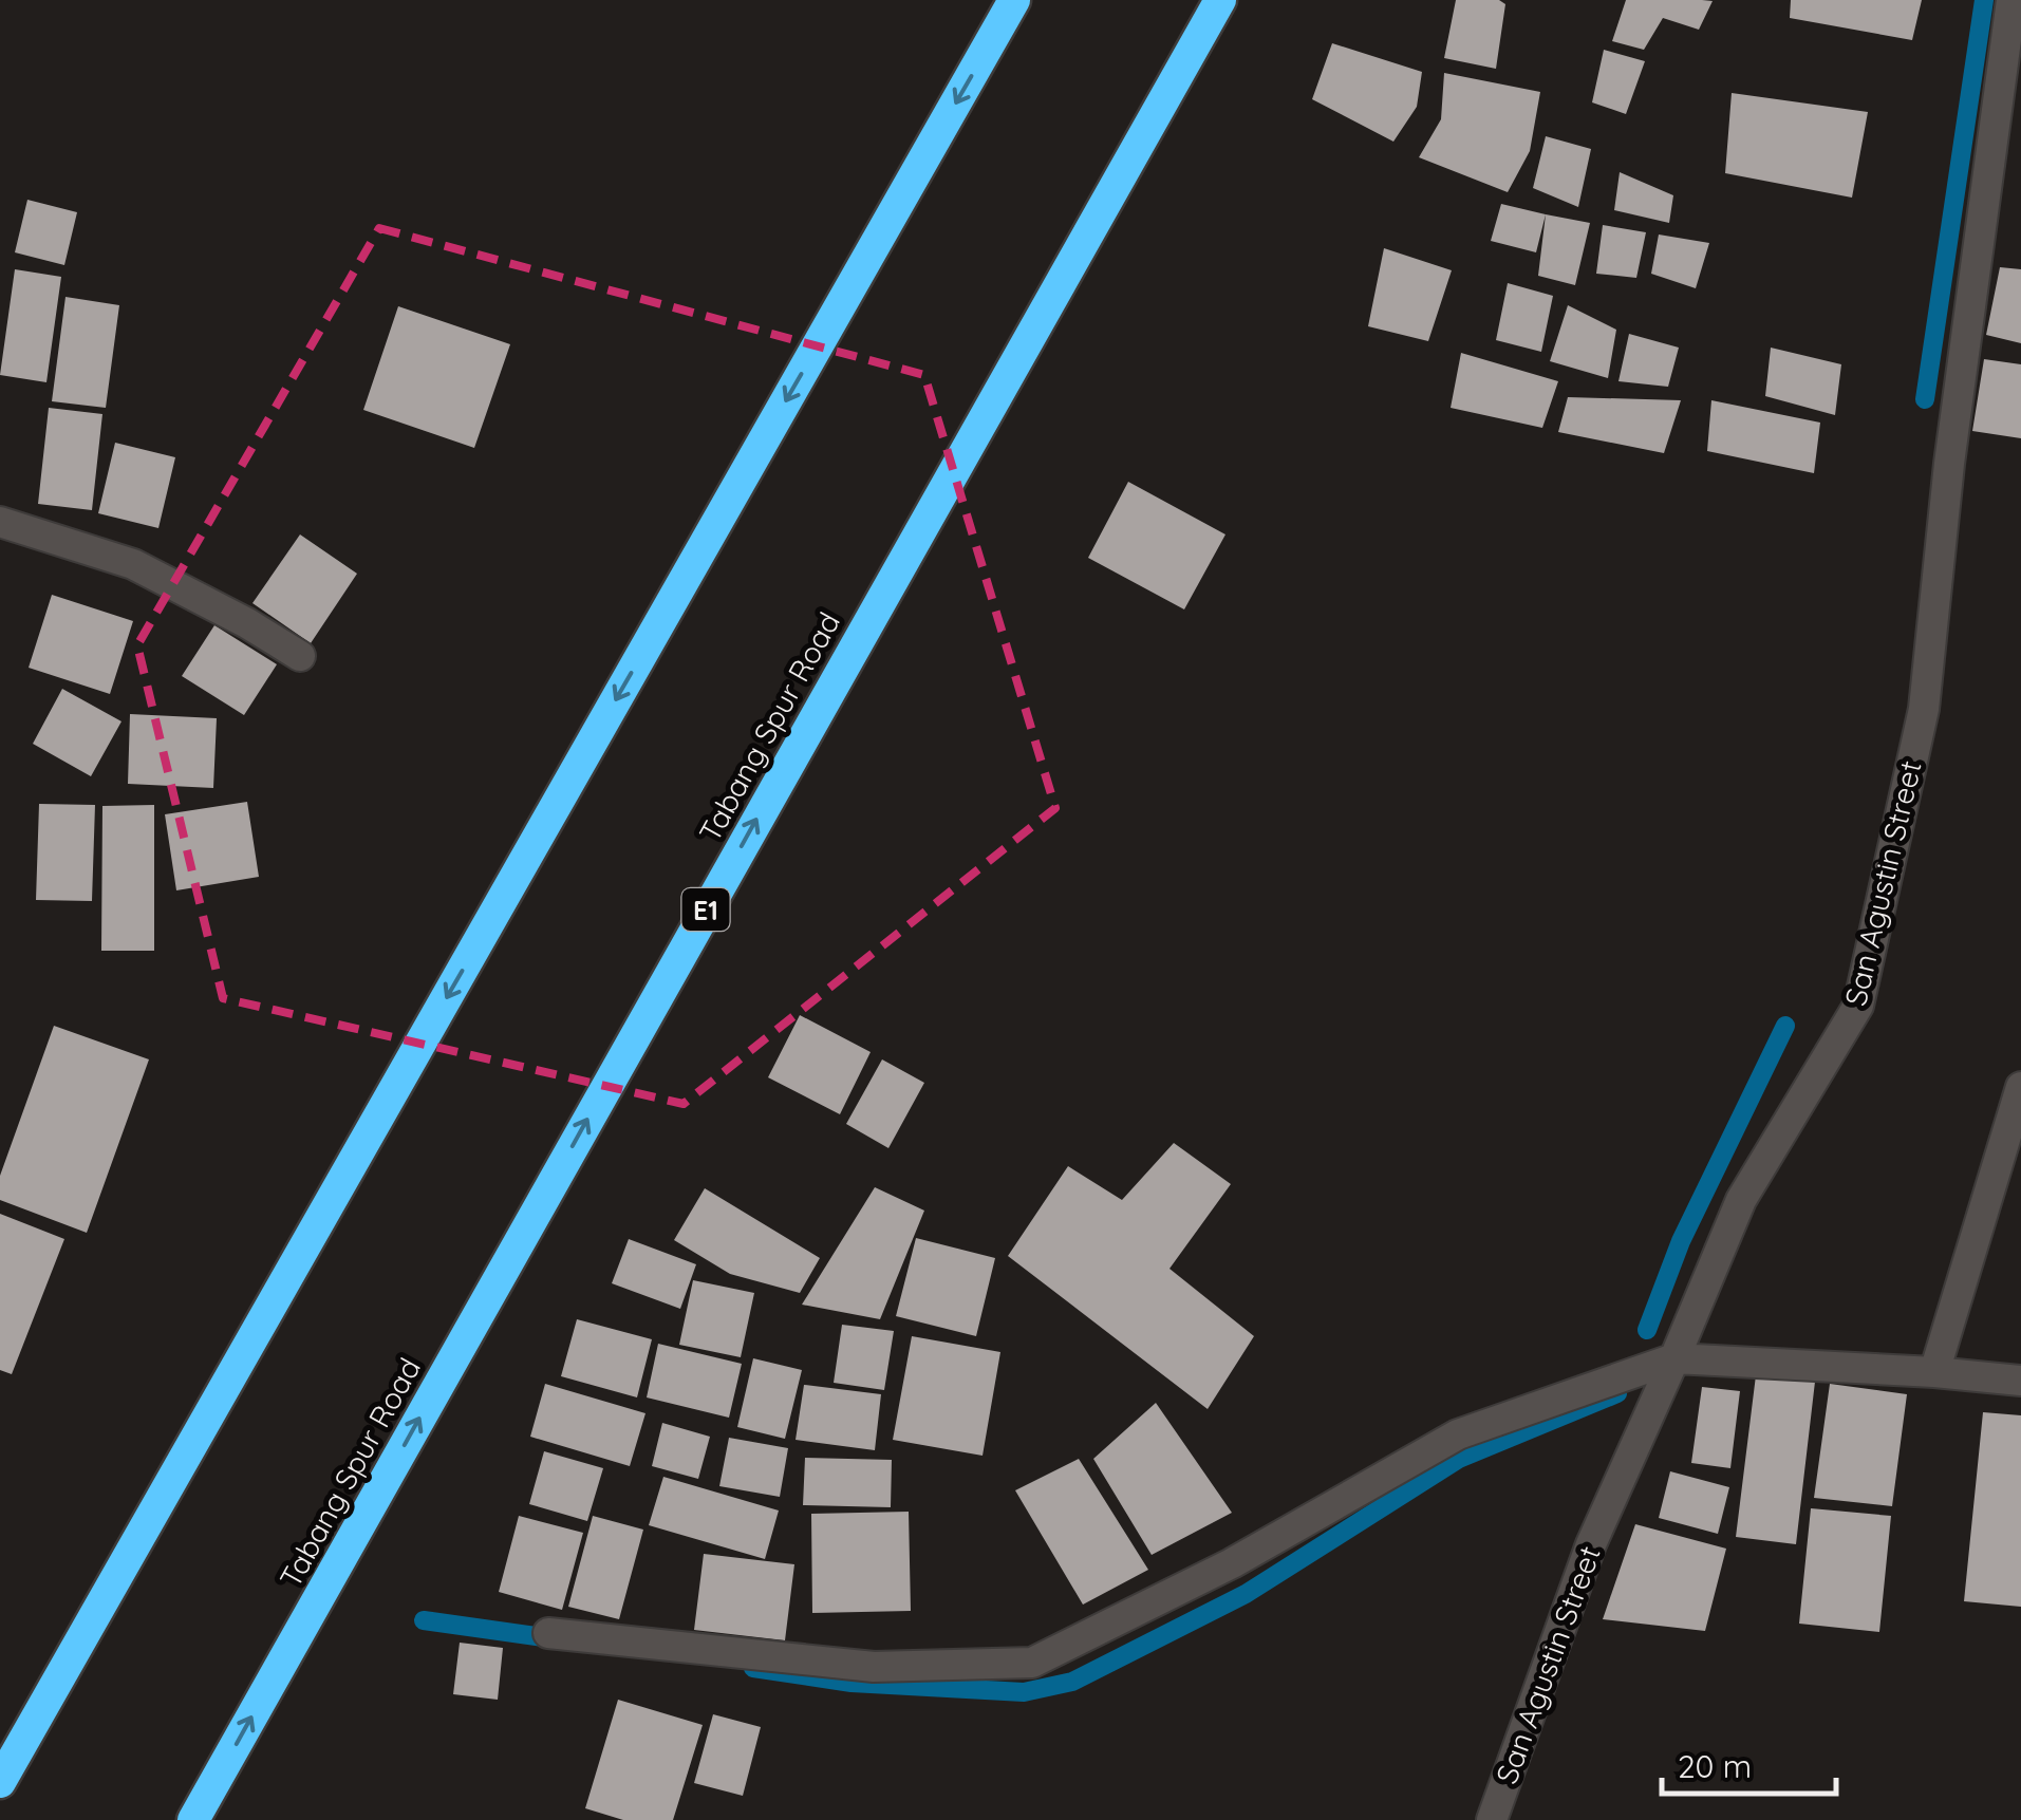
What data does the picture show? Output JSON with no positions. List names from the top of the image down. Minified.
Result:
{"streets":{"highway":["Tabang Spur Road","E1"],"street":["San Agustin Street"]},"scale_bar":"20 m"}
